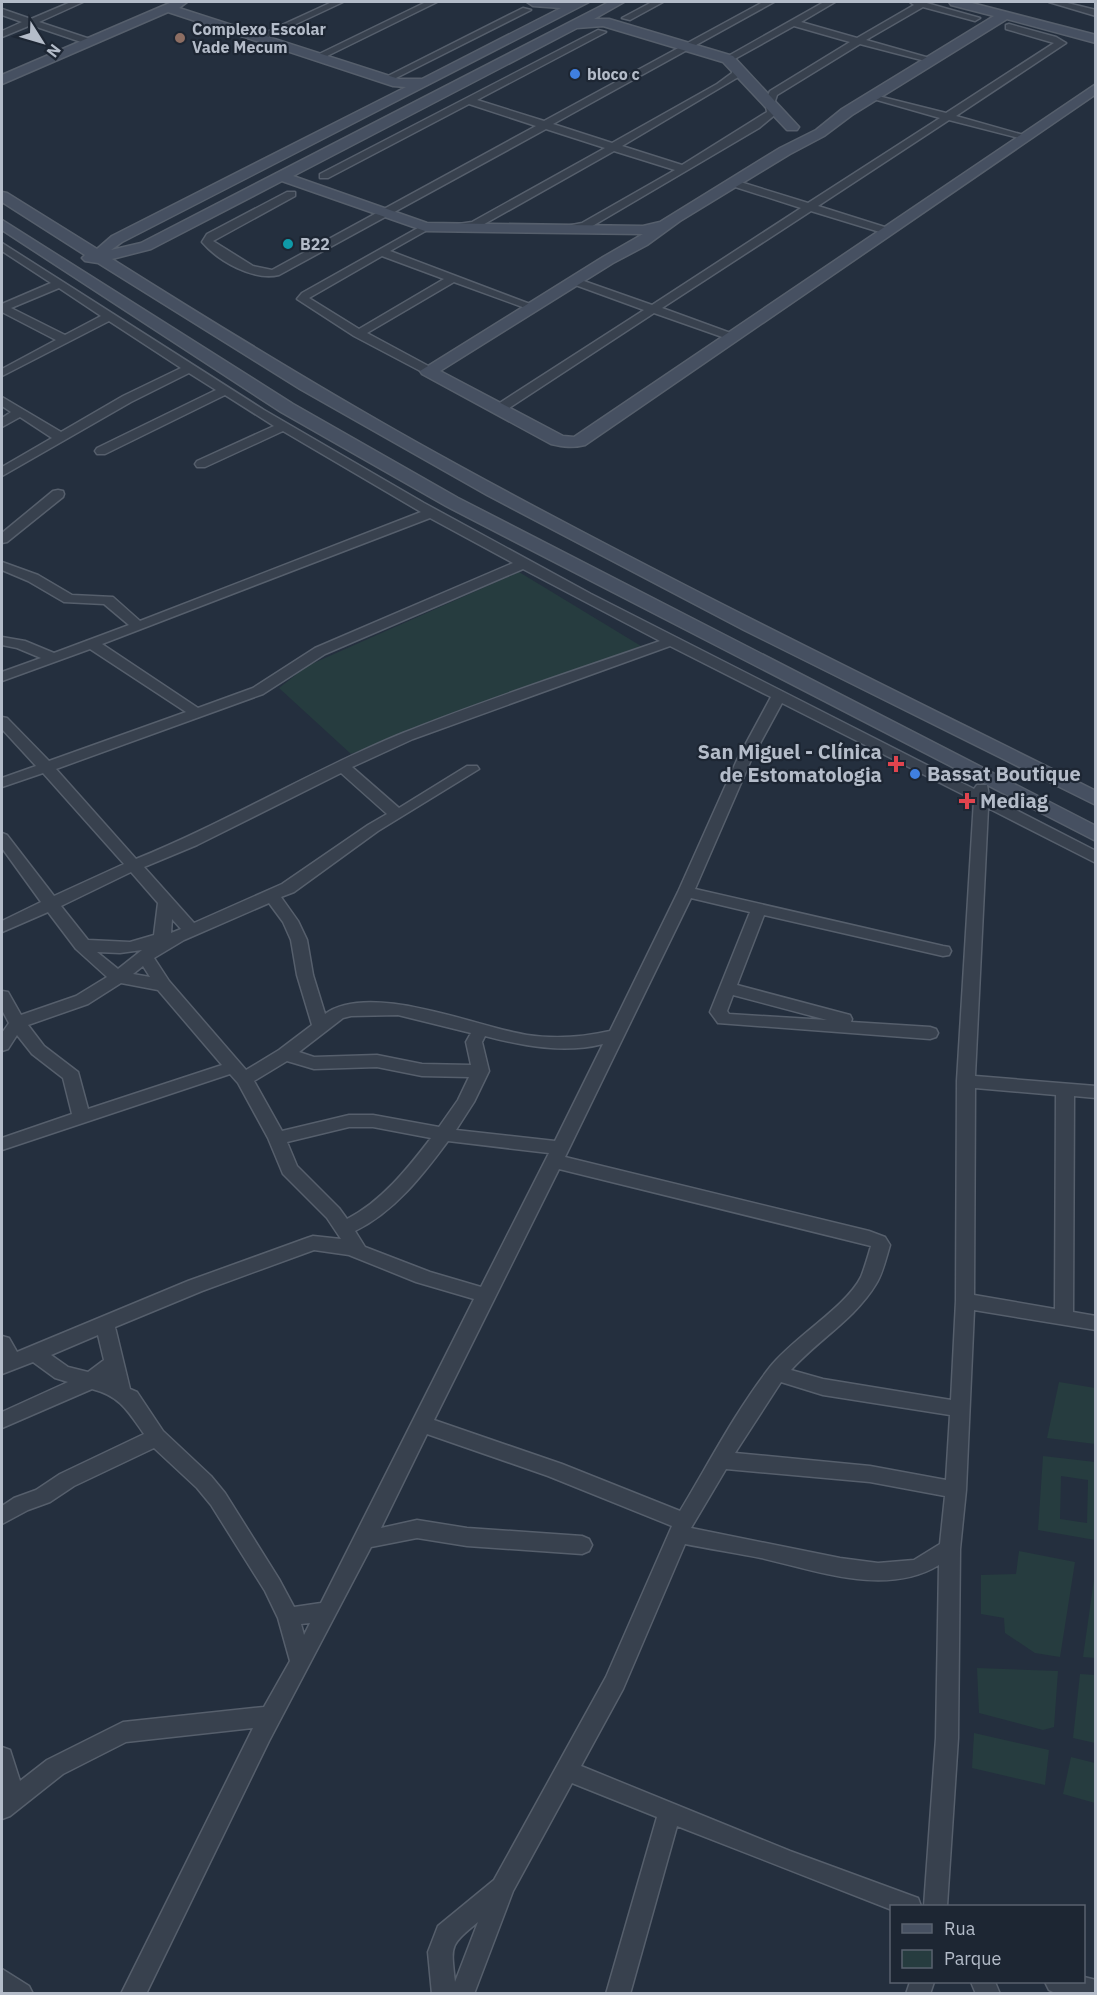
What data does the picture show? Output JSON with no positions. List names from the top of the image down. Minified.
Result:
{"places":{"other":["Complexo Escolar Vade Mecum","bloco c","B22","Bassat Boutique"],"health":["San Miguel - Clínica de Estomatologia","Mediag"]},"legend":["Rua","Parque"],"north":"bottom right"}
